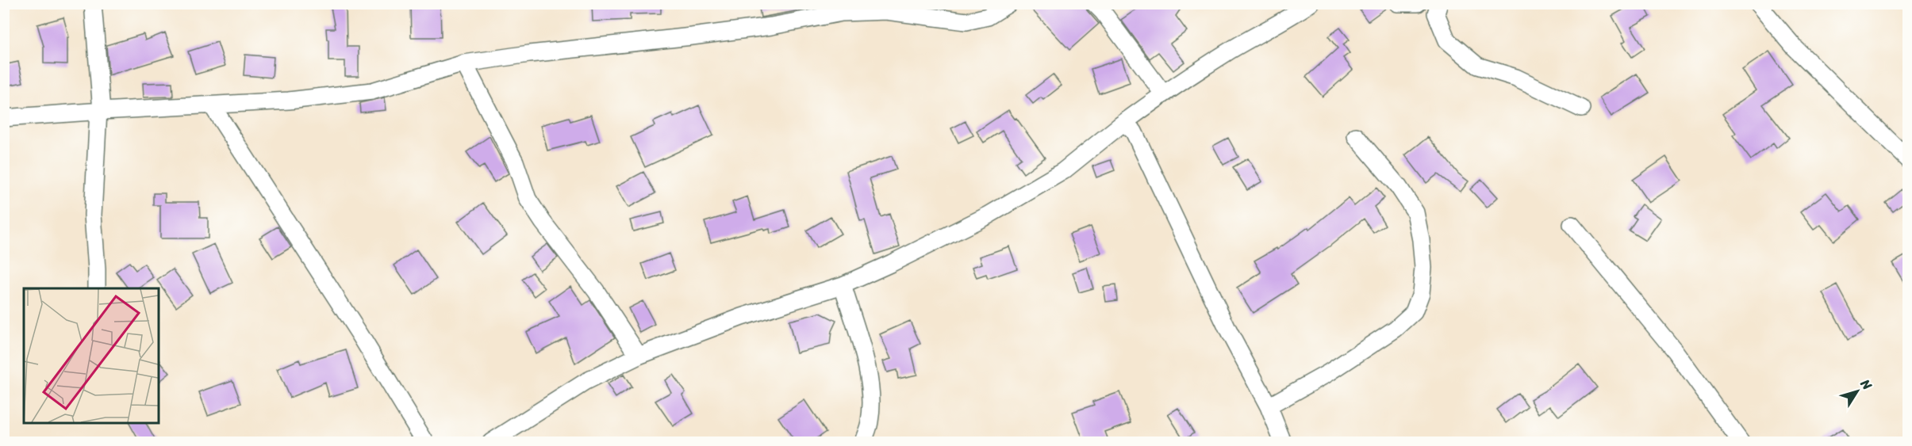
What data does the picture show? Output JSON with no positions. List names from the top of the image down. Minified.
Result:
{"north":"top right"}
